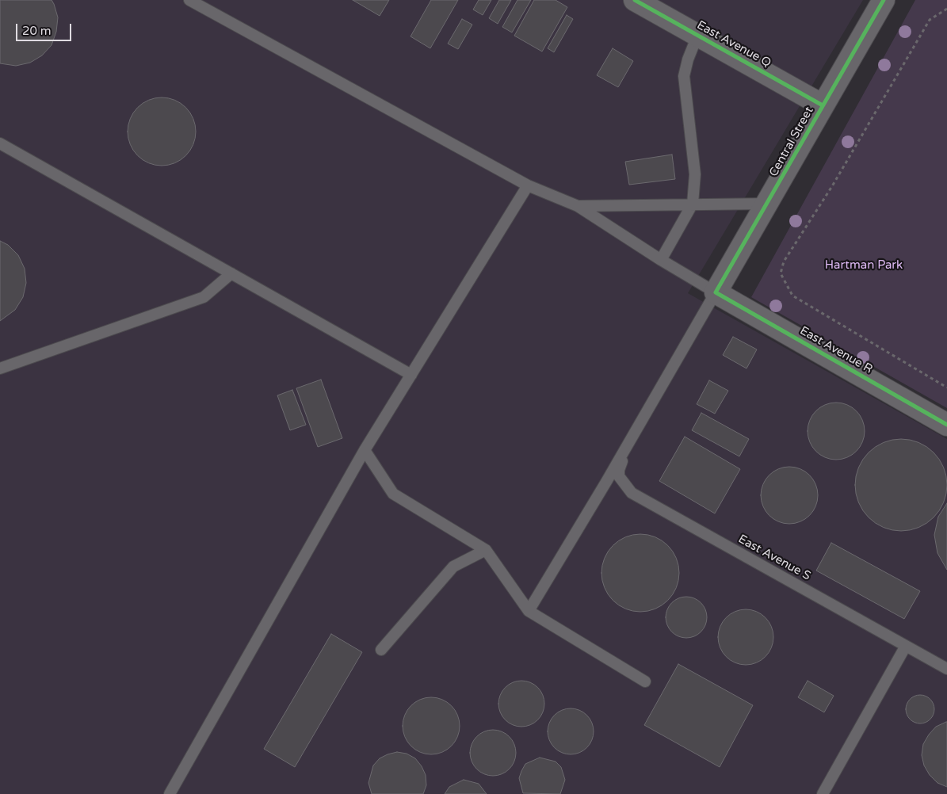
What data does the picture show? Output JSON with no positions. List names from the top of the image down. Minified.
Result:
{"streets":{"street":["East Avenue Q","Central Street","East Avenue R"],"lane":["East Avenue S"]},"crossings":[["East Avenue Q","Central Street"],["Central Street","East Avenue R"],["Central Street","East Avenue S"]],"parks":["Hartman Park"],"scale_bar":"20 m"}
